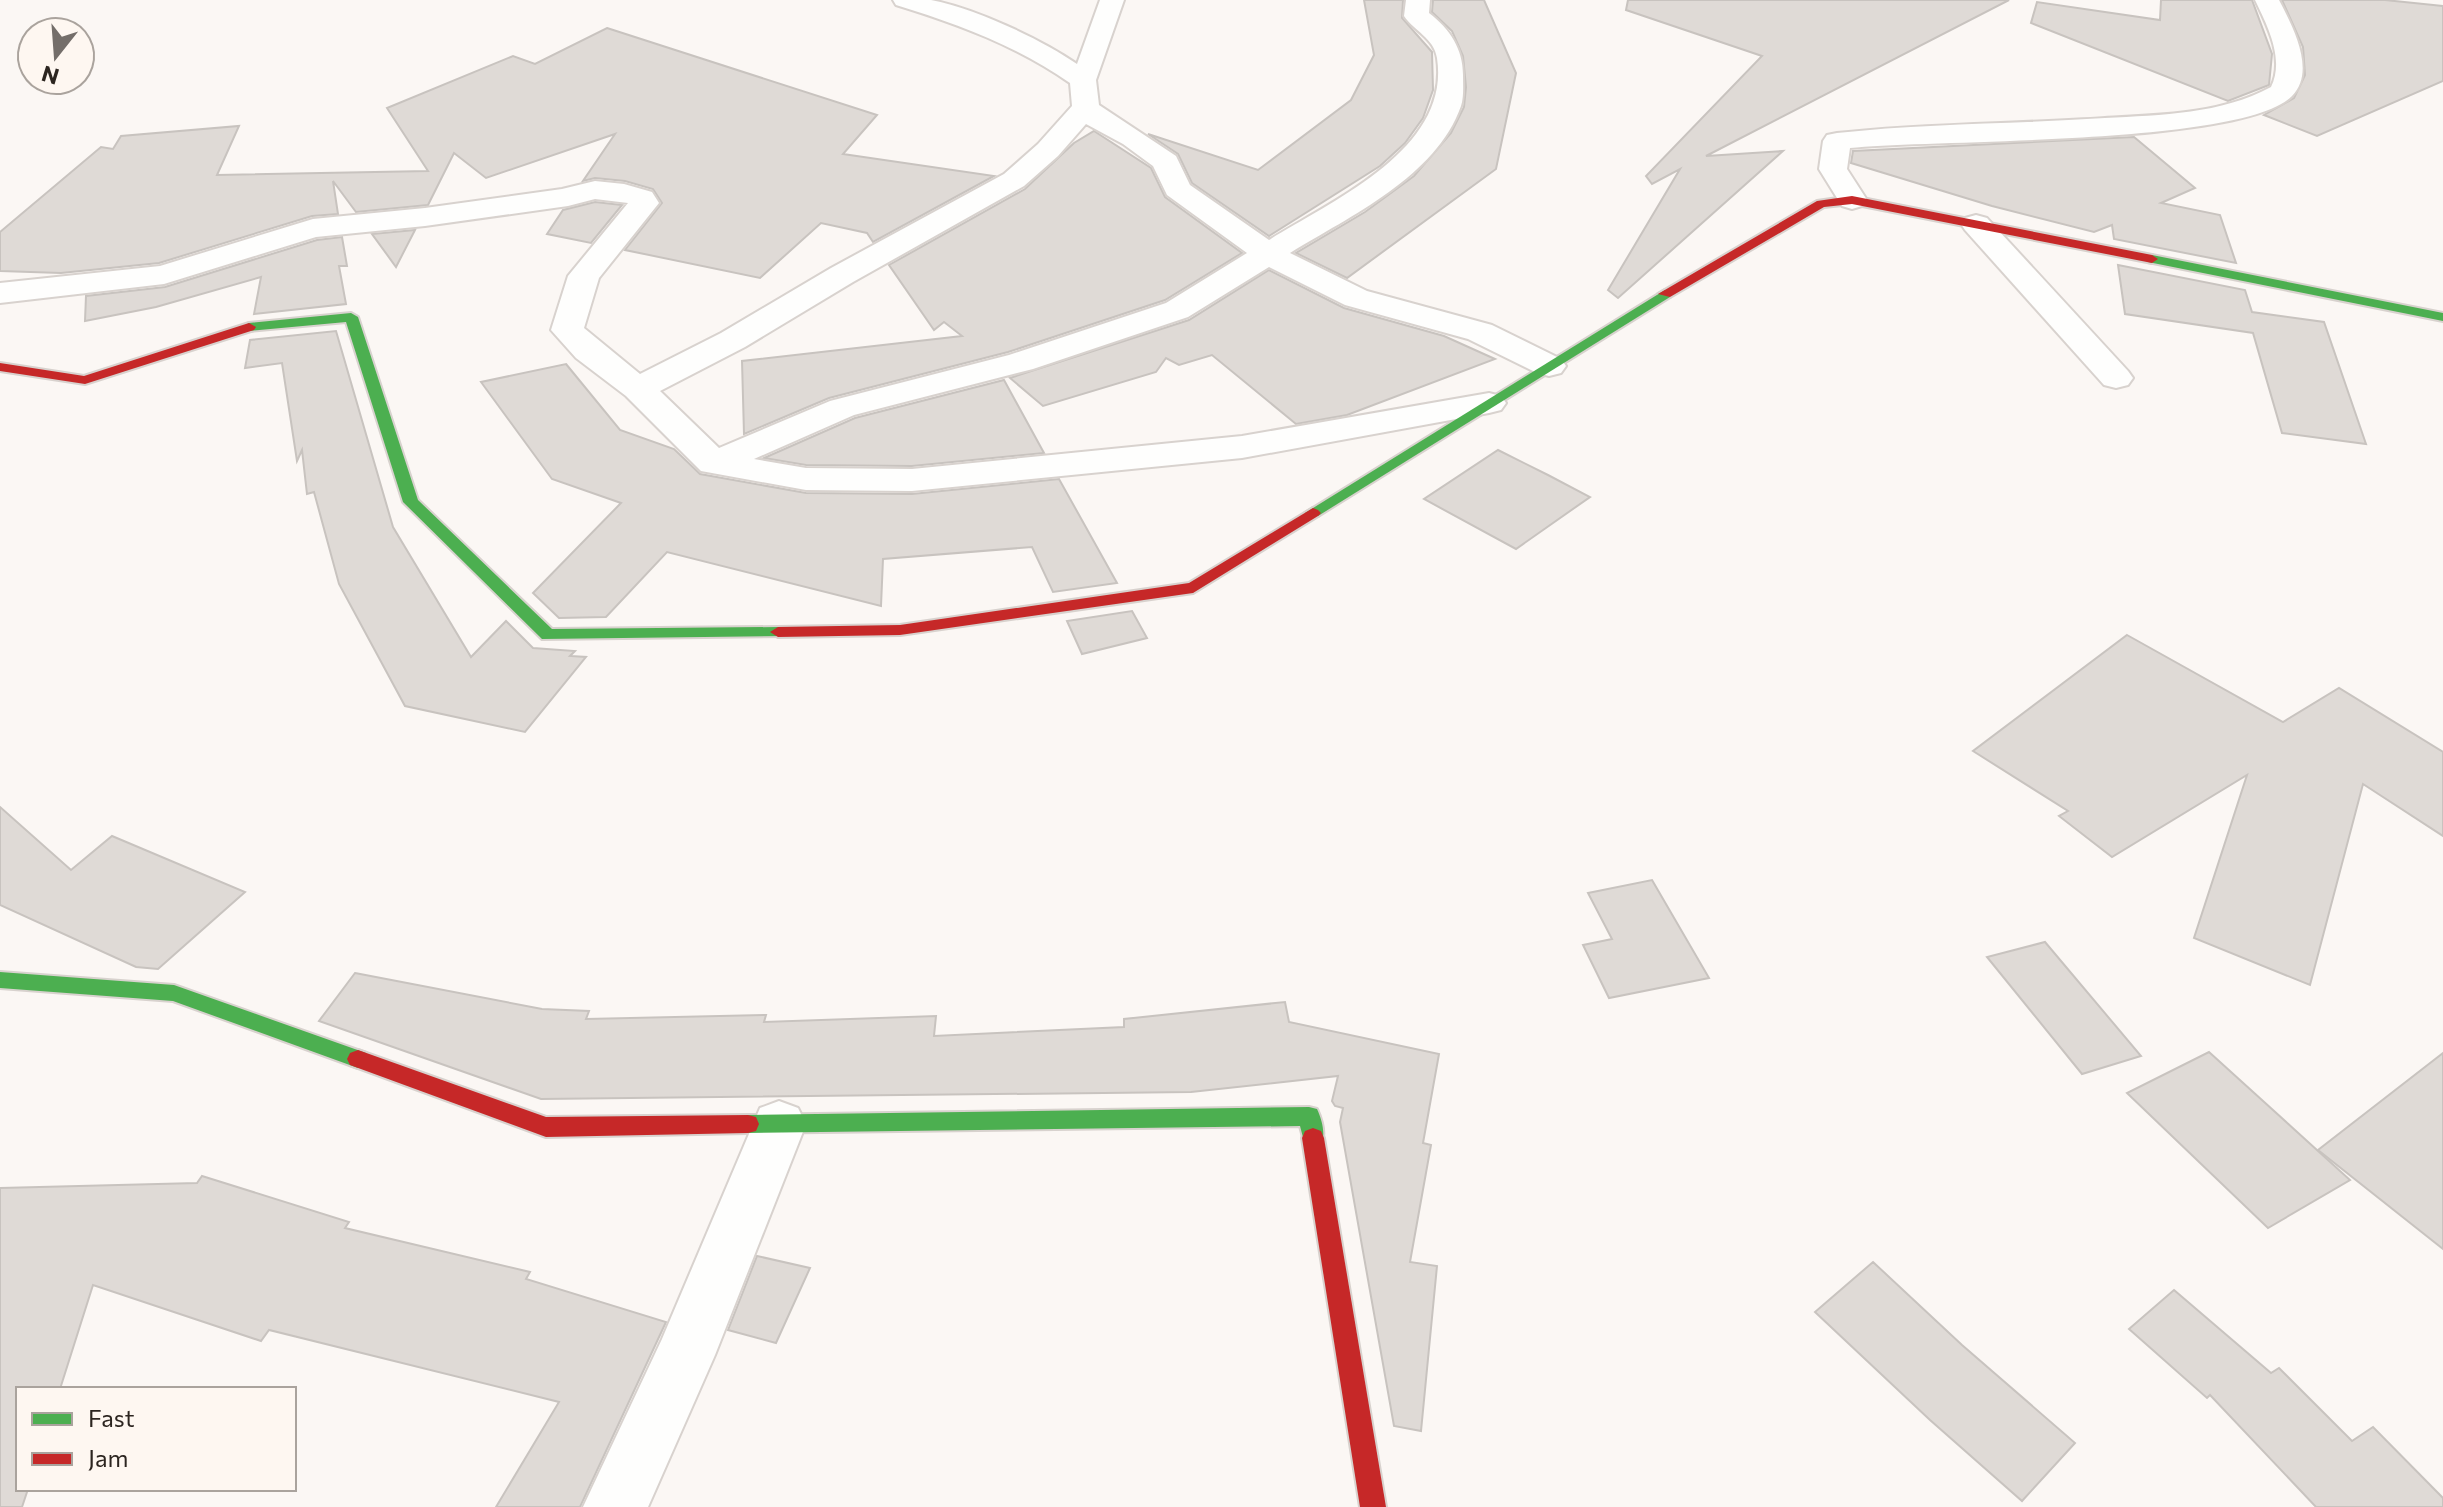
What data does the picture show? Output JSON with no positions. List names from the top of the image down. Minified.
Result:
{"legend":["Fast","Jam"],"north":"bottom"}
